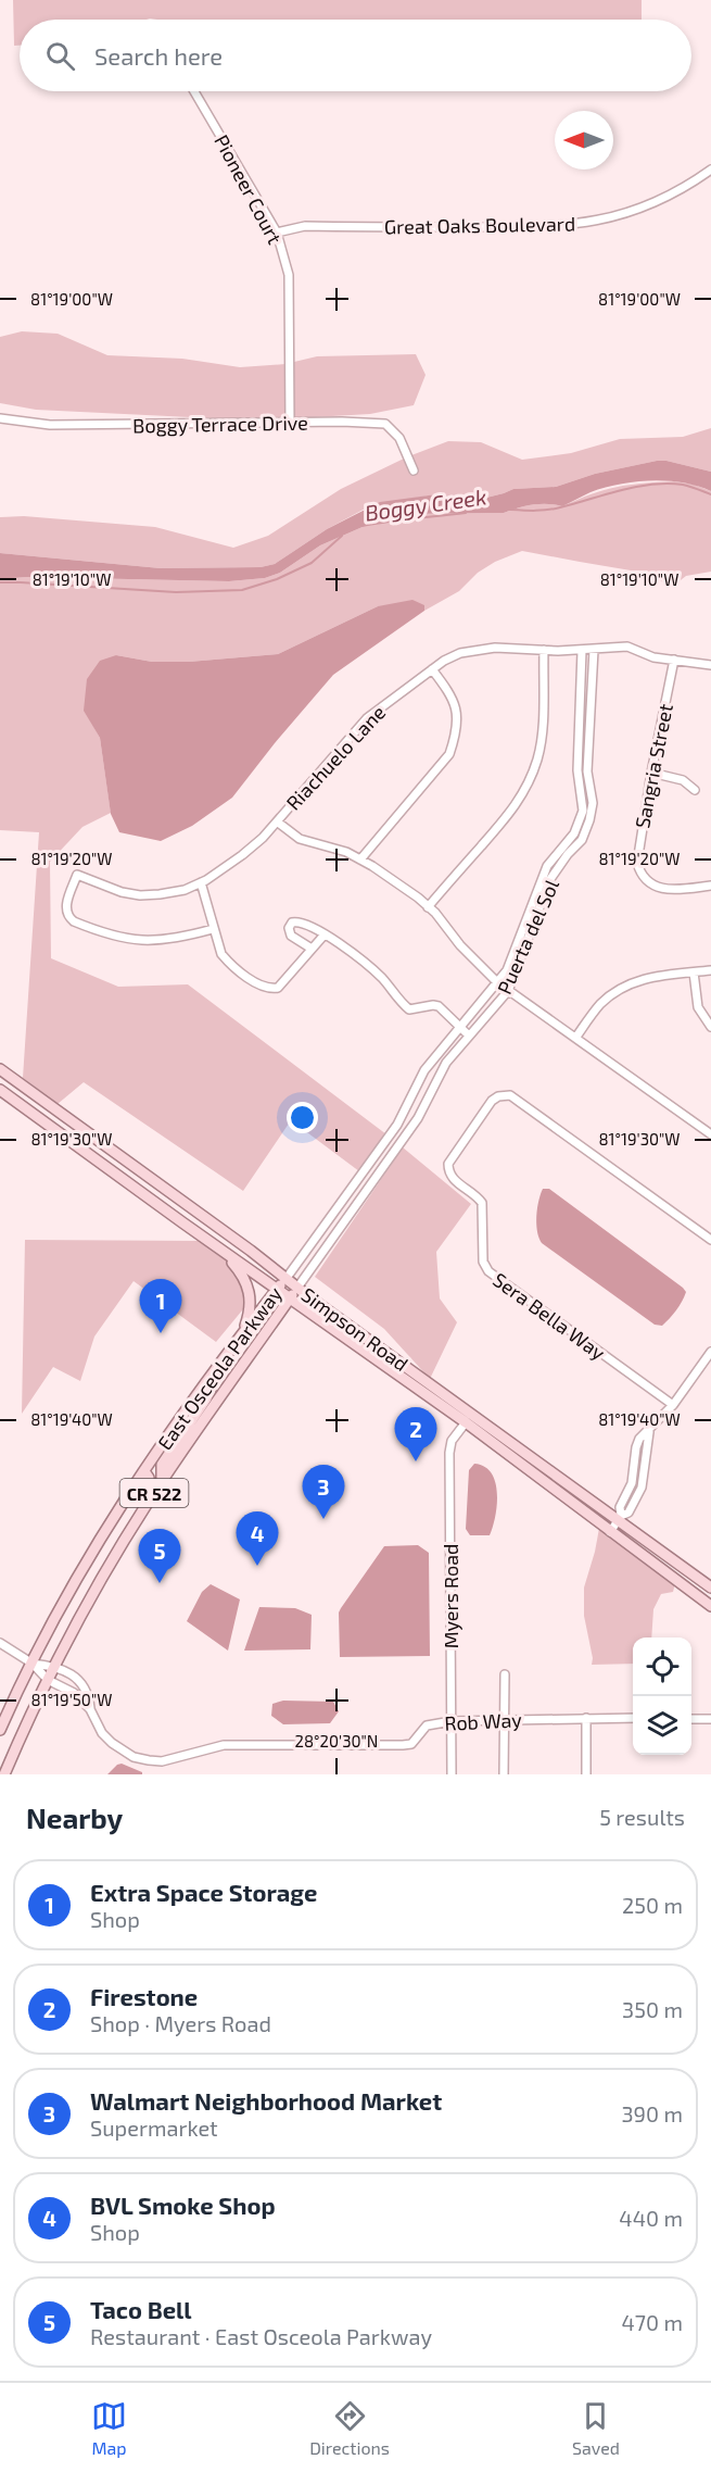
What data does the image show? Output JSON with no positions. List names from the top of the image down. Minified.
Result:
{"streets":{"main road":["Simpson Road","East Osceola Parkway","CR 522"],"street":["Pioneer Court","Great Oaks Boulevard","Boggy Terrace Drive","Riachuelo Lane","Sangria Street","Puerta del Sol","Sera Bella Way","Myers Road","Rob Way"]},"crossings":[["Pioneer Court","Great Oaks Boulevard"],["Pioneer Court","Boggy Terrace Drive"],["Riachuelo Lane","Sangria Street"],["Riachuelo Lane","Puerta del Sol"],["Puerta del Sol","Simpson Road"],["Puerta del Sol","East Osceola Parkway"],["Simpson Road","East Osceola Parkway"],["Simpson Road","CR 522"],["Simpson Road","Myers Road"],["East Osceola Parkway","CR 522"],["East Osceola Parkway","Rob Way"],["Myers Road","Rob Way"]],"water":["Boggy Creek"],"north":"left","page":{"search":"Search here","pins":["1","2","3","4","5"],"heading":["Nearby","5 results"],"list":[{"mark":"1","name":"Extra Space Storage","note":"Shop","value":"250 m"},{"mark":"2","name":"Firestone","note":"Shop · Myers Road","value":"350 m"},{"mark":"3","name":"Walmart Neighborhood Market","note":"Supermarket","value":"390 m"},{"mark":"4","name":"BVL Smoke Shop","note":"Shop","value":"440 m"},{"mark":"5","name":"Taco Bell","note":"Restaurant · East Osceola Parkway","value":"470 m"}],"nav":["Map","Directions","Saved"]},"coordinates":["81°19'00\"W","81°19'10\"W","81°19'20\"W","81°19'30\"W","81°19'40\"W","81°19'50\"W","28°20'30\"N"]}
